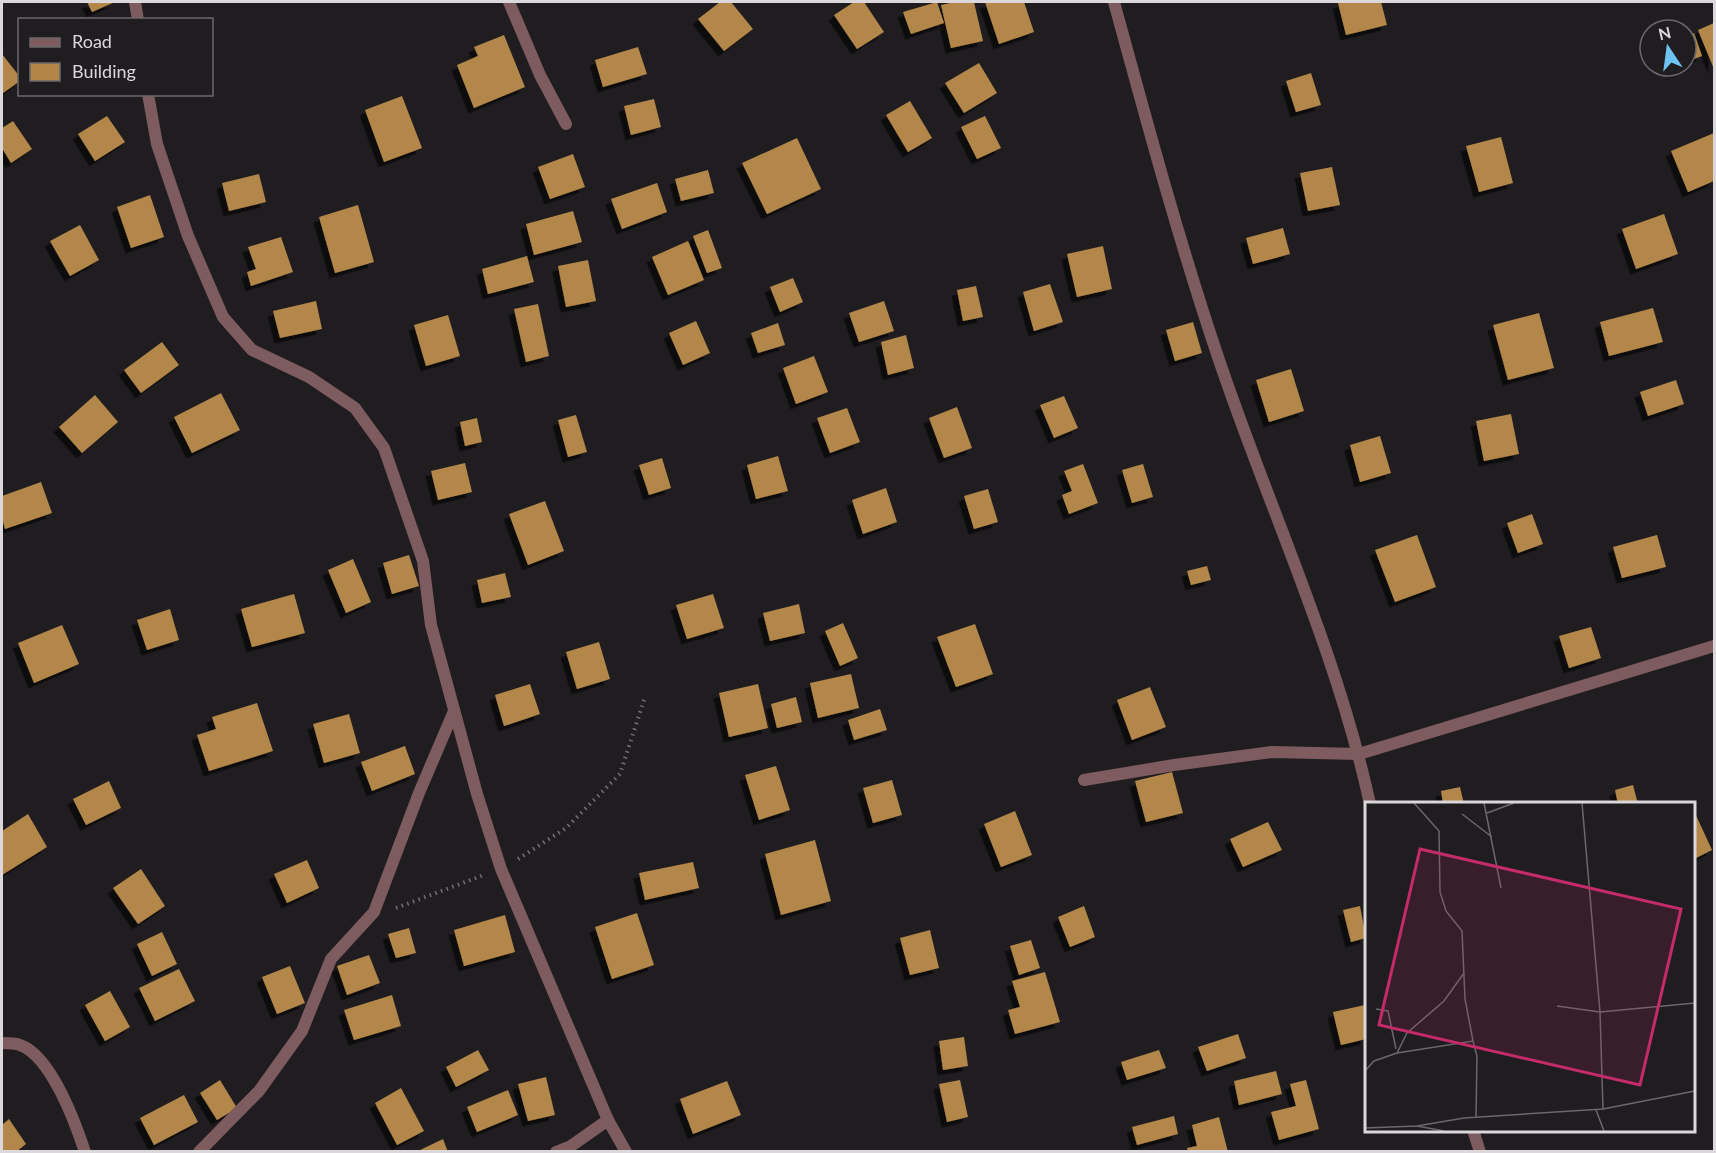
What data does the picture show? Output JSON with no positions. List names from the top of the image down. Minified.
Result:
{"legend":["Road","Building"],"north":"top"}
